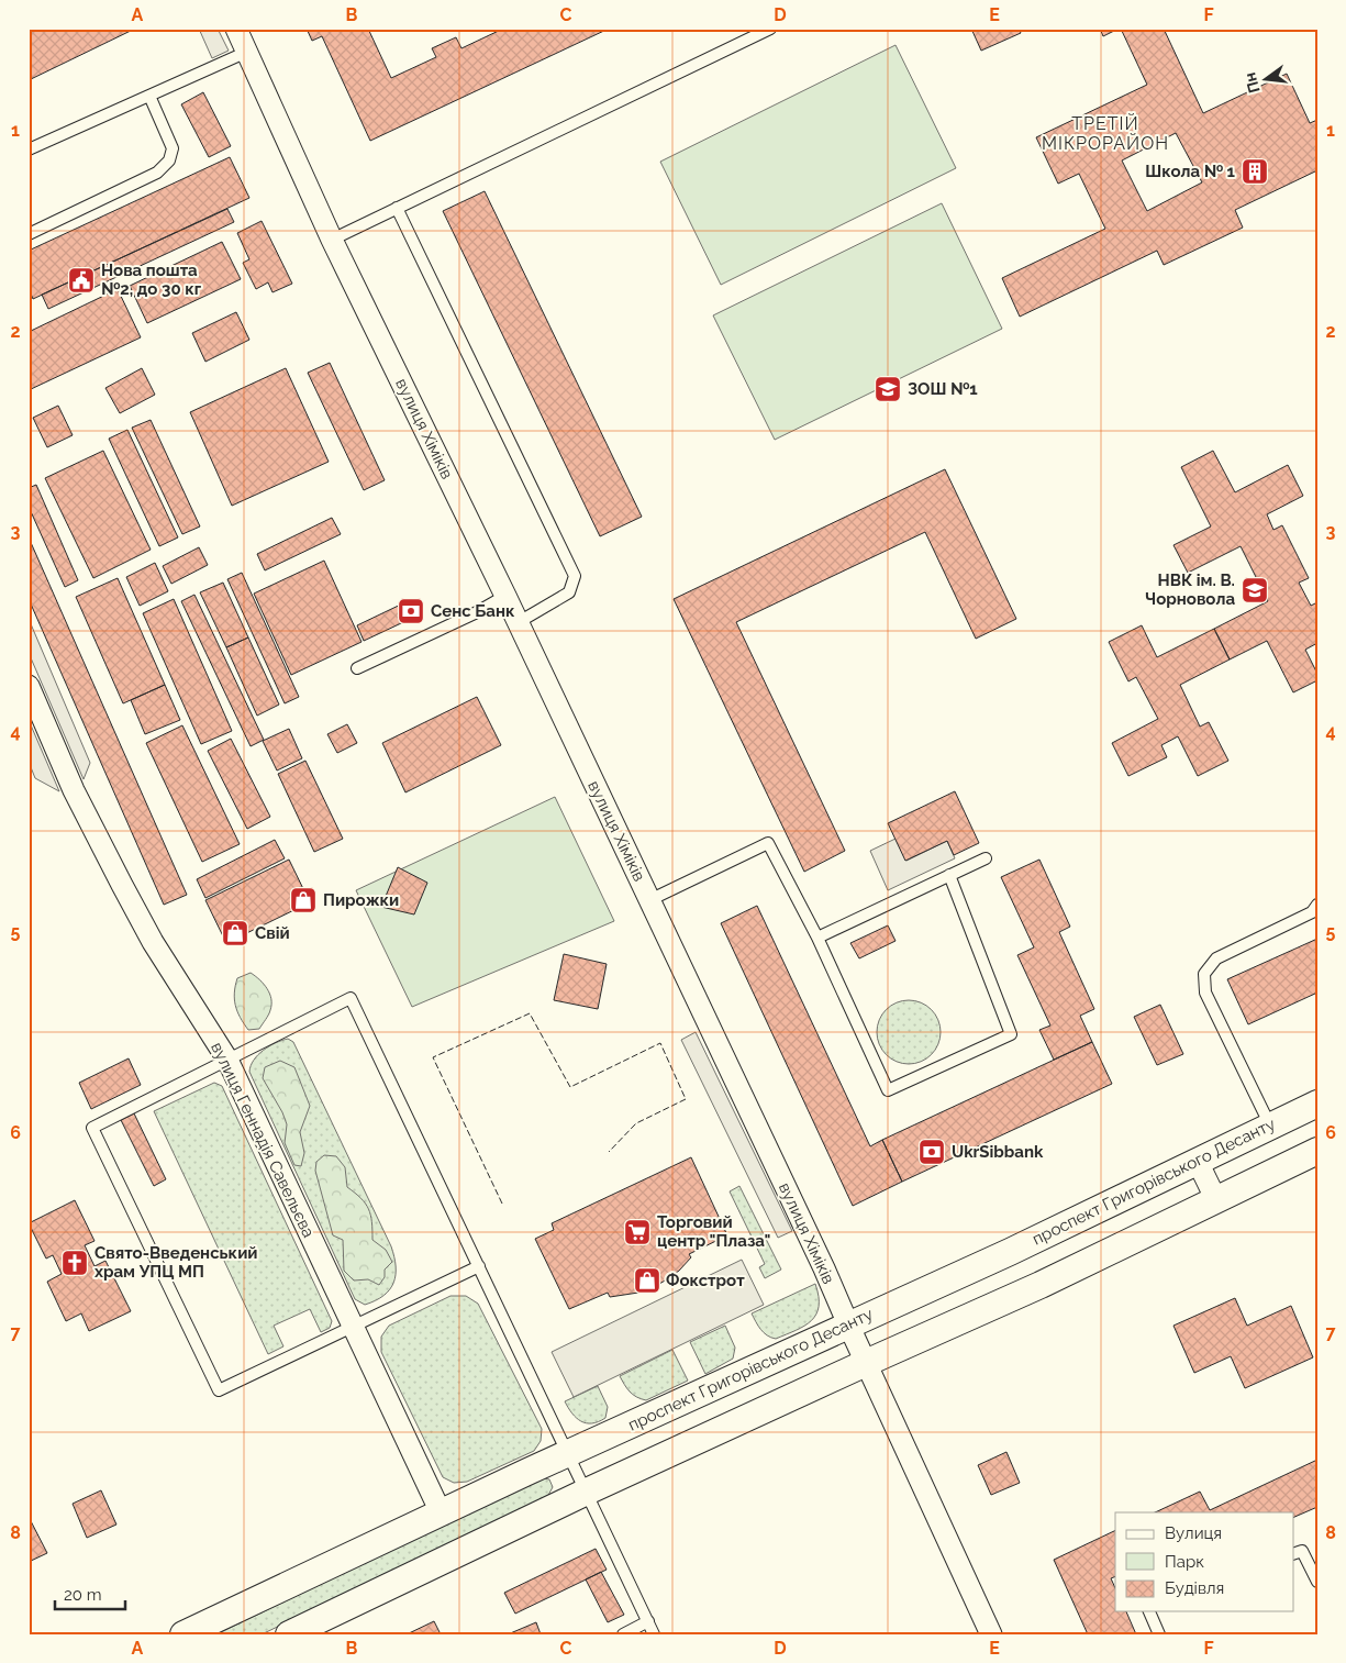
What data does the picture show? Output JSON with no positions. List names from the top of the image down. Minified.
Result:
{"streets":{"street":["вулиця Хіміків","вулиця Геннадія Савельєва","проспект Григорівського Десанту"]},"crossings":[["вулиця Хіміків","проспект Григорівського Десанту"],["вулиця Геннадія Савельєва","проспект Григорівського Десанту"]],"districts":["ТРЕТІЙ МІКРОРАЙОН"],"places":{"building":["Школа № 1"],"public building":["Нова пошта №2, до 30 кг"],"school or university":["ЗОШ №1","НВК ім. В. Чорновола"],"bank":["Сенс Банк","UkrSibbank"],"shop":["Пирожки","Свій","Фокстрот"],"supermarket":["Торговий центр \"Плаза\""],"church":["Свято-Введенський храм УПЦ МП"]},"legend":["Вулиця","Парк","Будівля"],"scale_bar":"20 m","north":"left","grid":{"columns":["A","B","C","D","E","F"],"rows":["1","2","3","4","5","6","7","8"]}}
